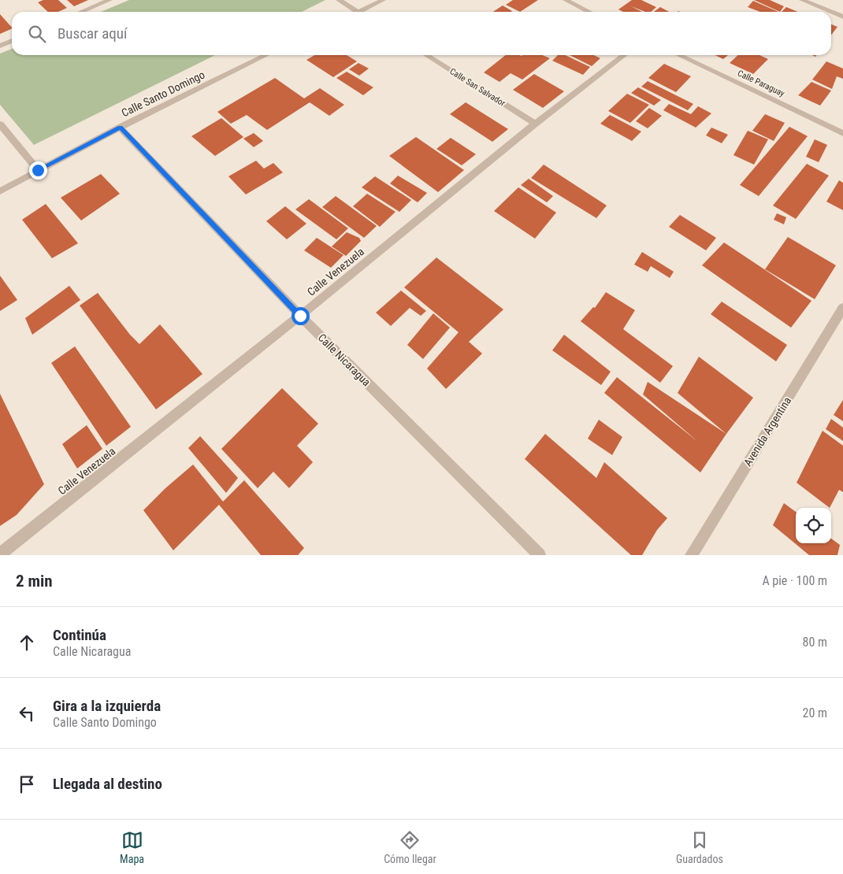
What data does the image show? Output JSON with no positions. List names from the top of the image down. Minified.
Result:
{"streets":{"street":["Calle Paraguay","Calle San Salvador","Calle Santo Domingo","Calle Venezuela","Calle Nicaragua","Avenida Argentina"]},"crossings":[["Calle San Salvador","Calle Venezuela"],["Calle Santo Domingo","Calle Nicaragua"],["Calle Venezuela","Calle Nicaragua"]],"page":{"search":"Buscar aquí","heading":["2 min","A pie · 100 m"],"list":[["Continúa","Calle Nicaragua","80 m"],["Gira a la izquierda","Calle Santo Domingo","20 m"],"Llegada al destino"],"nav":["Mapa","Cómo llegar","Guardados"]}}
